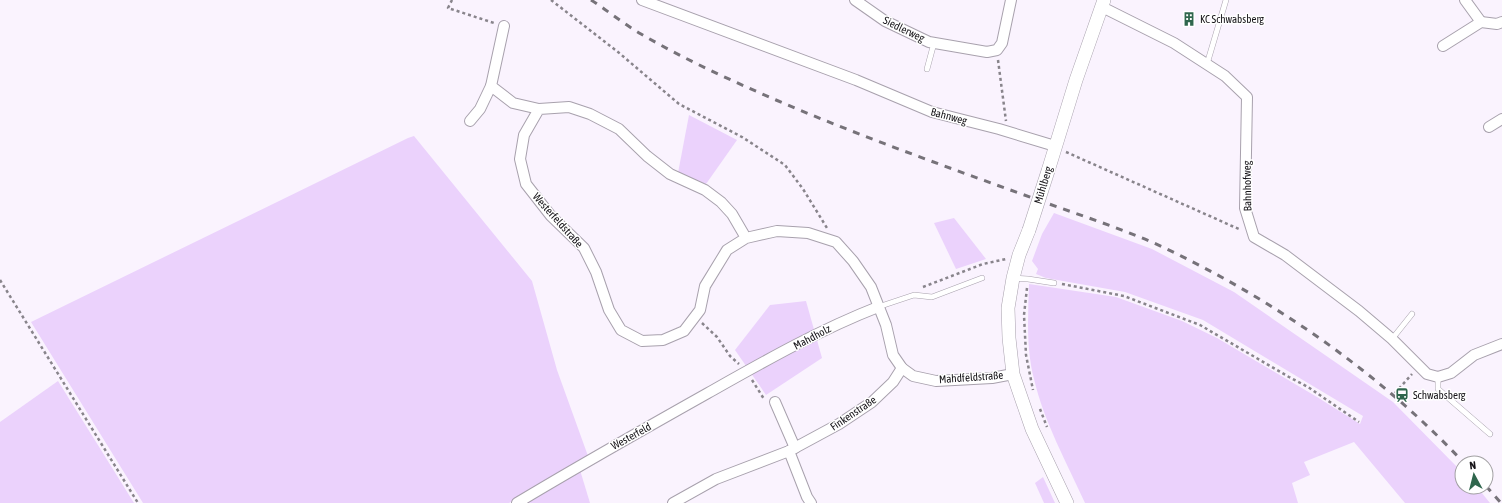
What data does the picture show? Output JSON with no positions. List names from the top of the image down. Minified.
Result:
{"streets":{"street":["Siedlerweg","Bahnweg","Mühlberg","Bahnhofweg","Westerfeldstraße","Mahdholz","Mahdfeldstraße","Finkenstraße","Westerfeld"]},"crossings":[["Bahnweg","Mühlberg"],["Mühlberg","Bahnhofweg"],["Mühlberg","Mahdfeldstraße"],["Mahdholz","Westerfeld"],["Mahdfeldstraße","Finkenstraße"]],"places":{"building":["KC Schwabsberg"],"station":["Schwabsberg"]},"north":"top"}
